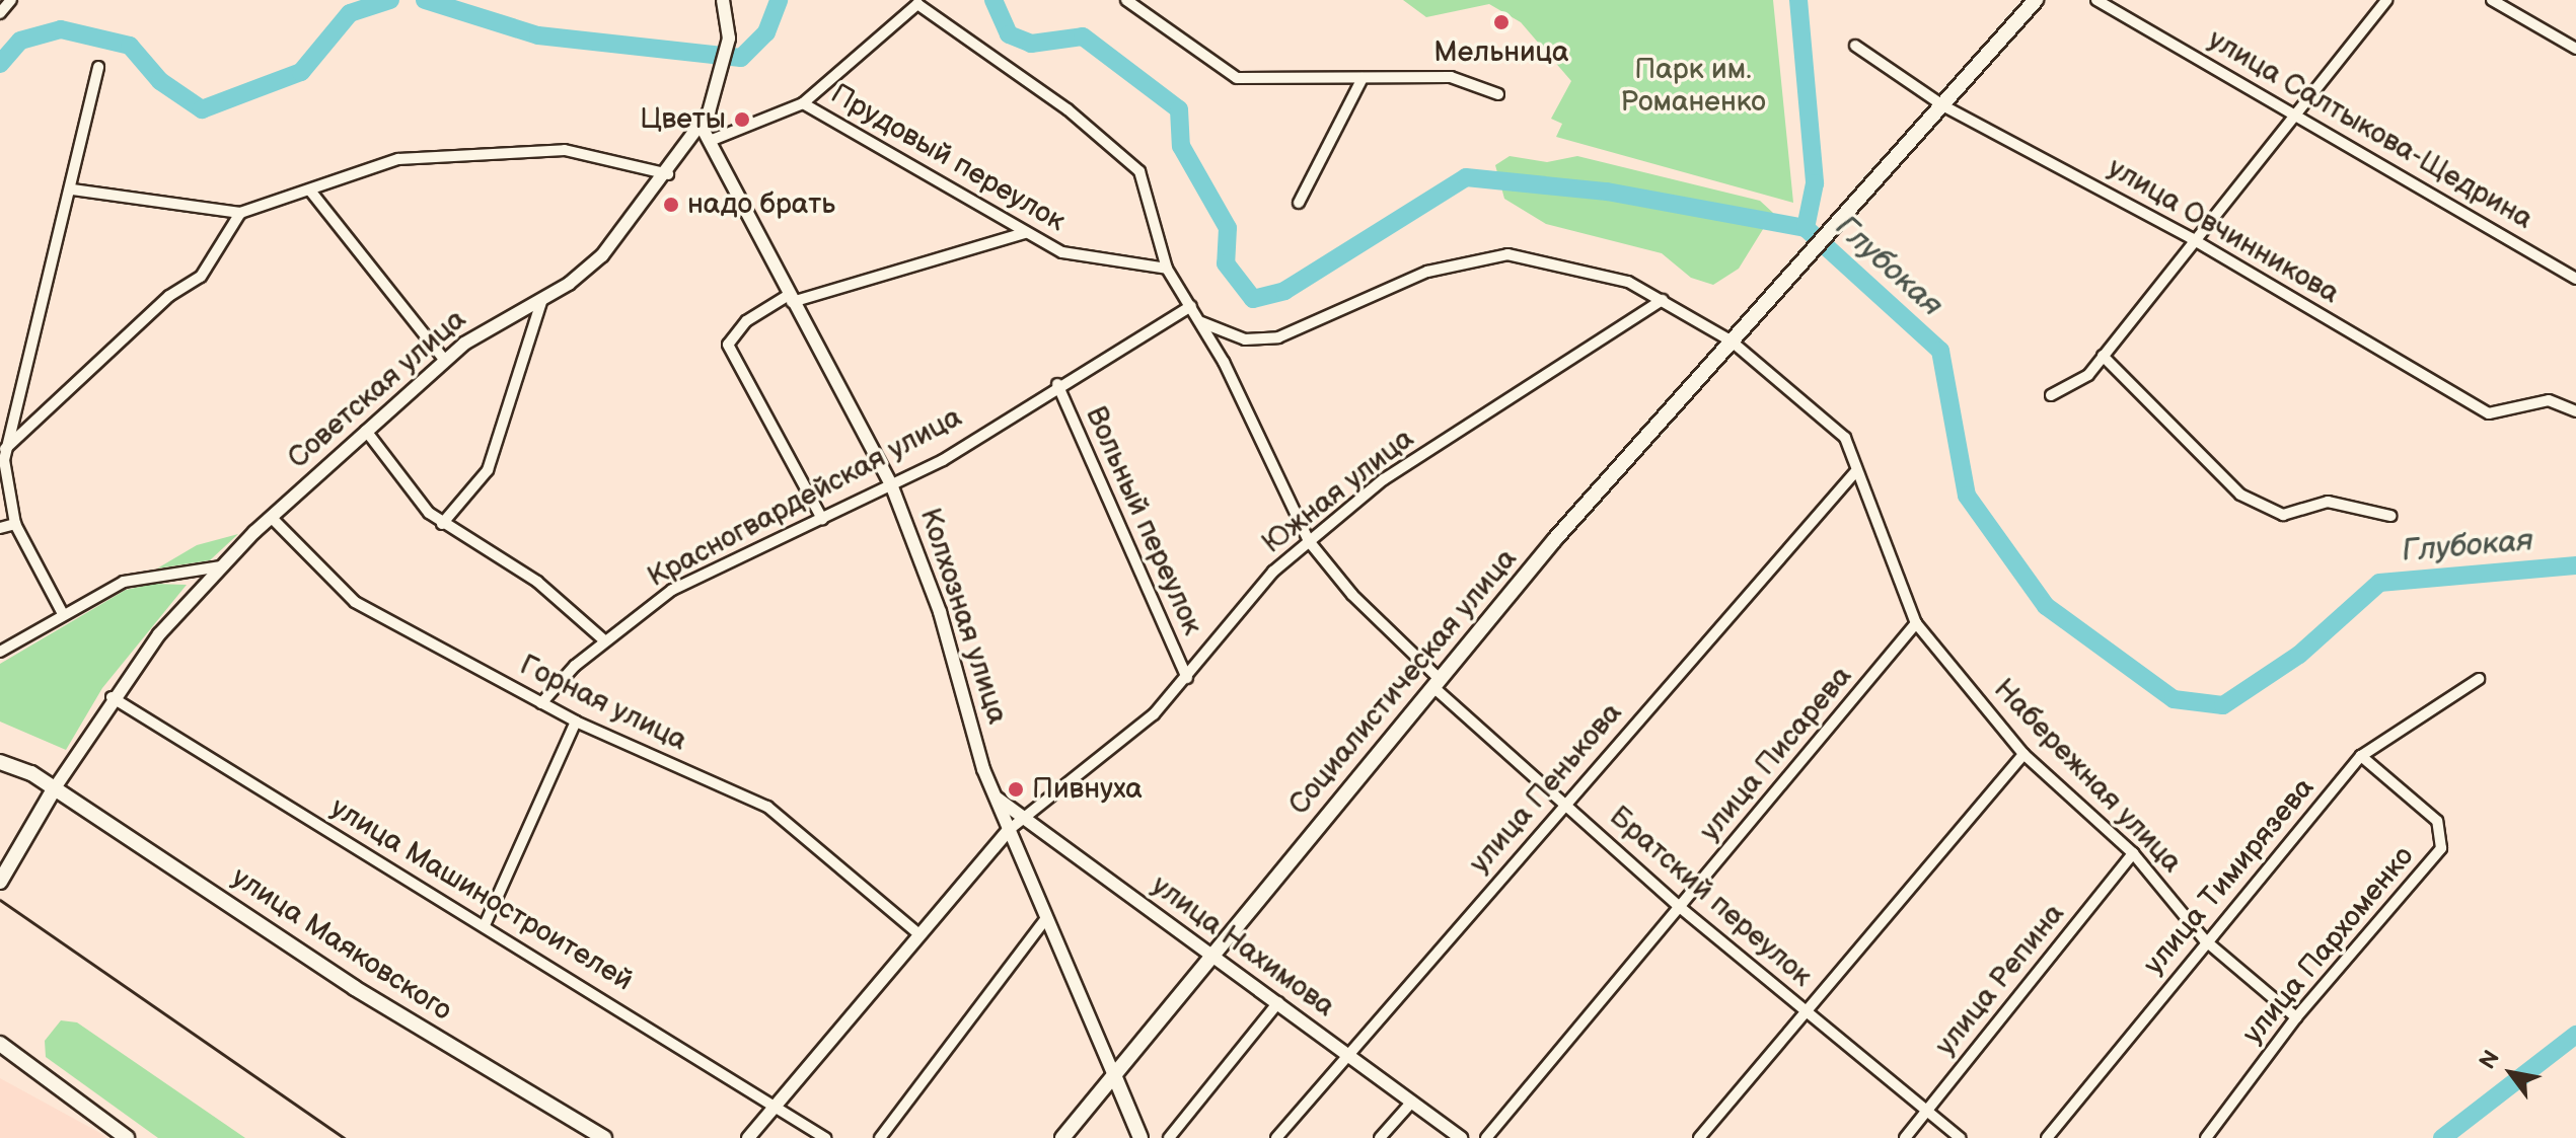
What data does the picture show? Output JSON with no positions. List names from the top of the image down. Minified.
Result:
{"streets":{"main road":["Советская улица","Колхозная улица","Социалистическая улица","улица Маяковского"],"street":["улица Салтыкова-Щедрина","Прудовый переулок","улица Овчинникова","Южная улица","Красногвардейская улица","Вольный переулок","Горная улица","улица Писарева","Набережная улица","улица Пенькова","улица Тимирязева","улица Машиностроителей","Братский переулок","улица Пархоменко","улица Нахимова","улица Репина"]},"crossings":[["улица Овчинникова","Социалистическая улица"],["Советская улица","Колхозная улица"],["Советская улица","Горная улица"],["Советская улица","улица Машиностроителей"],["Советская улица","улица Маяковского"],["Южная улица","Вольный переулок"],["Южная улица","Колхозная улица"],["Южная улица","Набережная улица"],["Южная улица","Братский переулок"],["Южная улица","улица Нахимова"],["Красногвардейская улица","Вольный переулок"],["Красногвардейская улица","Колхозная улица"],["Красногвардейская улица","Горная улица"],["Красногвардейская улица","Братский переулок"],["Колхозная улица","Социалистическая улица"],["Колхозная улица","улица Нахимова"],["Социалистическая улица","Набережная улица"],["Социалистическая улица","Братский переулок"],["Социалистическая улица","улица Нахимова"],["улица Писарева","Набережная улица"],["улица Писарева","Братский переулок"],["Набережная улица","улица Пенькова"],["Набережная улица","улица Тимирязева"],["Набережная улица","Братский переулок"],["Набережная улица","улица Пархоменко"],["Набережная улица","улица Репина"],["улица Пенькова","Братский переулок"],["улица Пенькова","улица Нахимова"],["улица Тимирязева","улица Пархоменко"],["Братский переулок","улица Репина"]],"water":["Глубокая"],"parks":["Парк им. Романенко"],"places":["Мельница","Цветы","надо брать","Пивнуха"],"north":"top left"}
